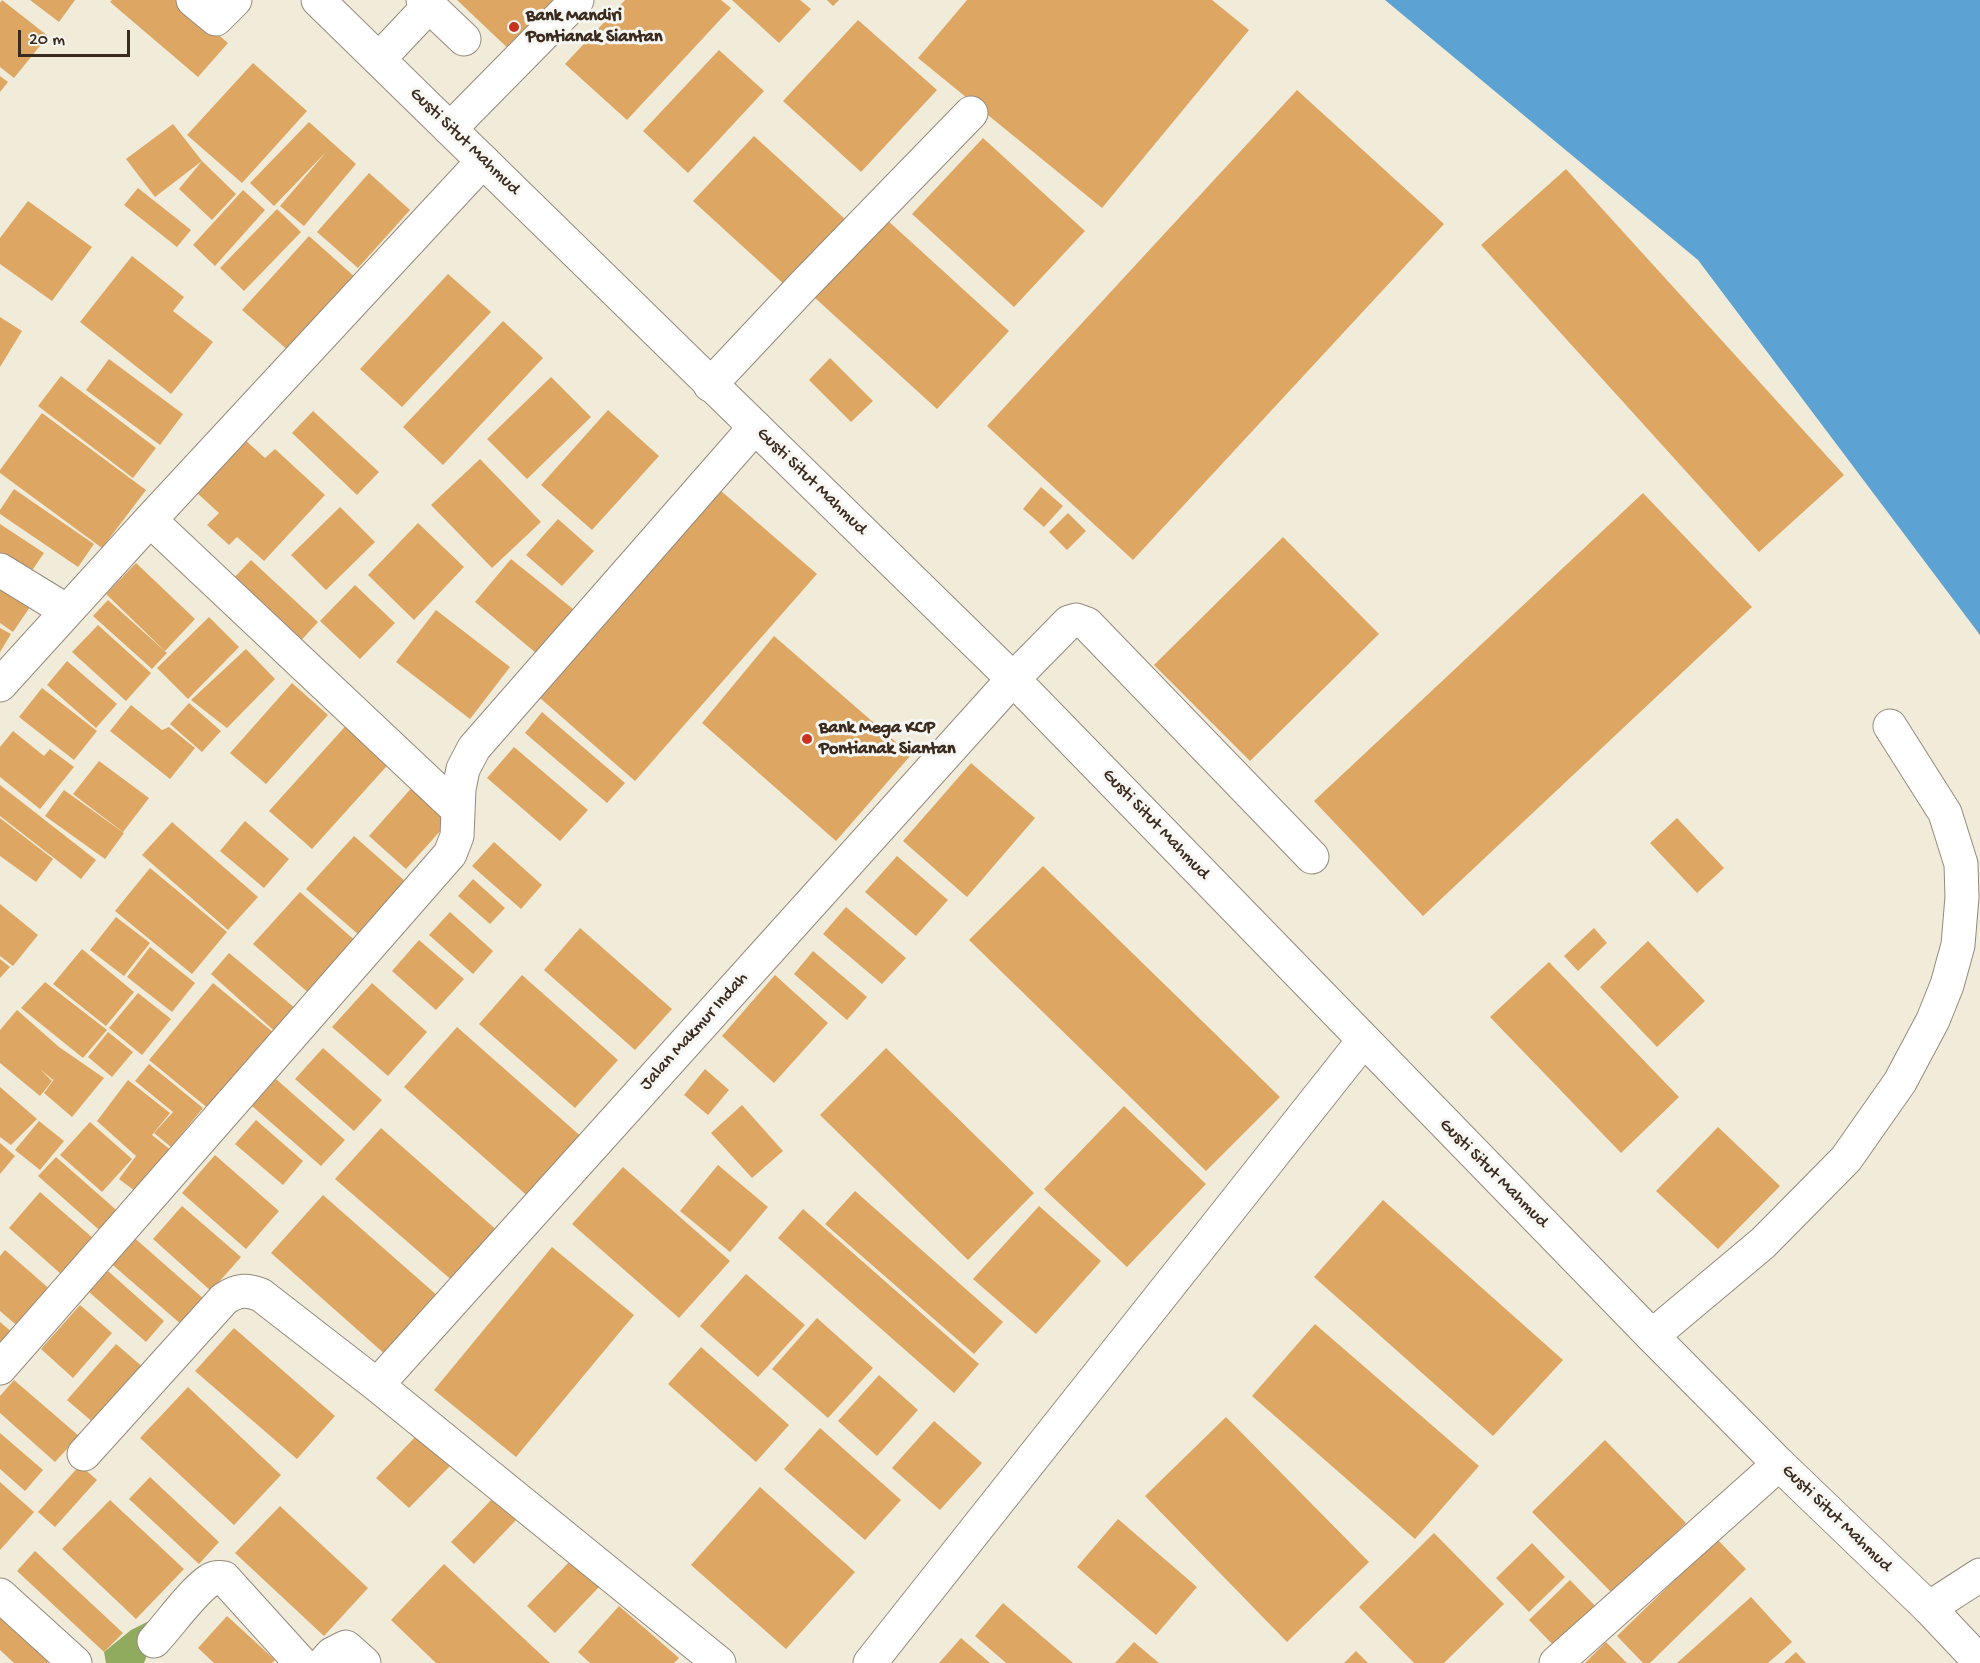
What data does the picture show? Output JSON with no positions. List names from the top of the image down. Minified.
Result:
{"streets":{"main road":["Gusti Situt Mahmud","Jalan Makmur Indah"]},"crossings":[["Gusti Situt Mahmud","Jalan Makmur Indah"]],"places":["Bank Mandiri Pontianak Siantan","Bank Mega KCP Pontianak Siantan"],"scale_bar":"20 m"}
